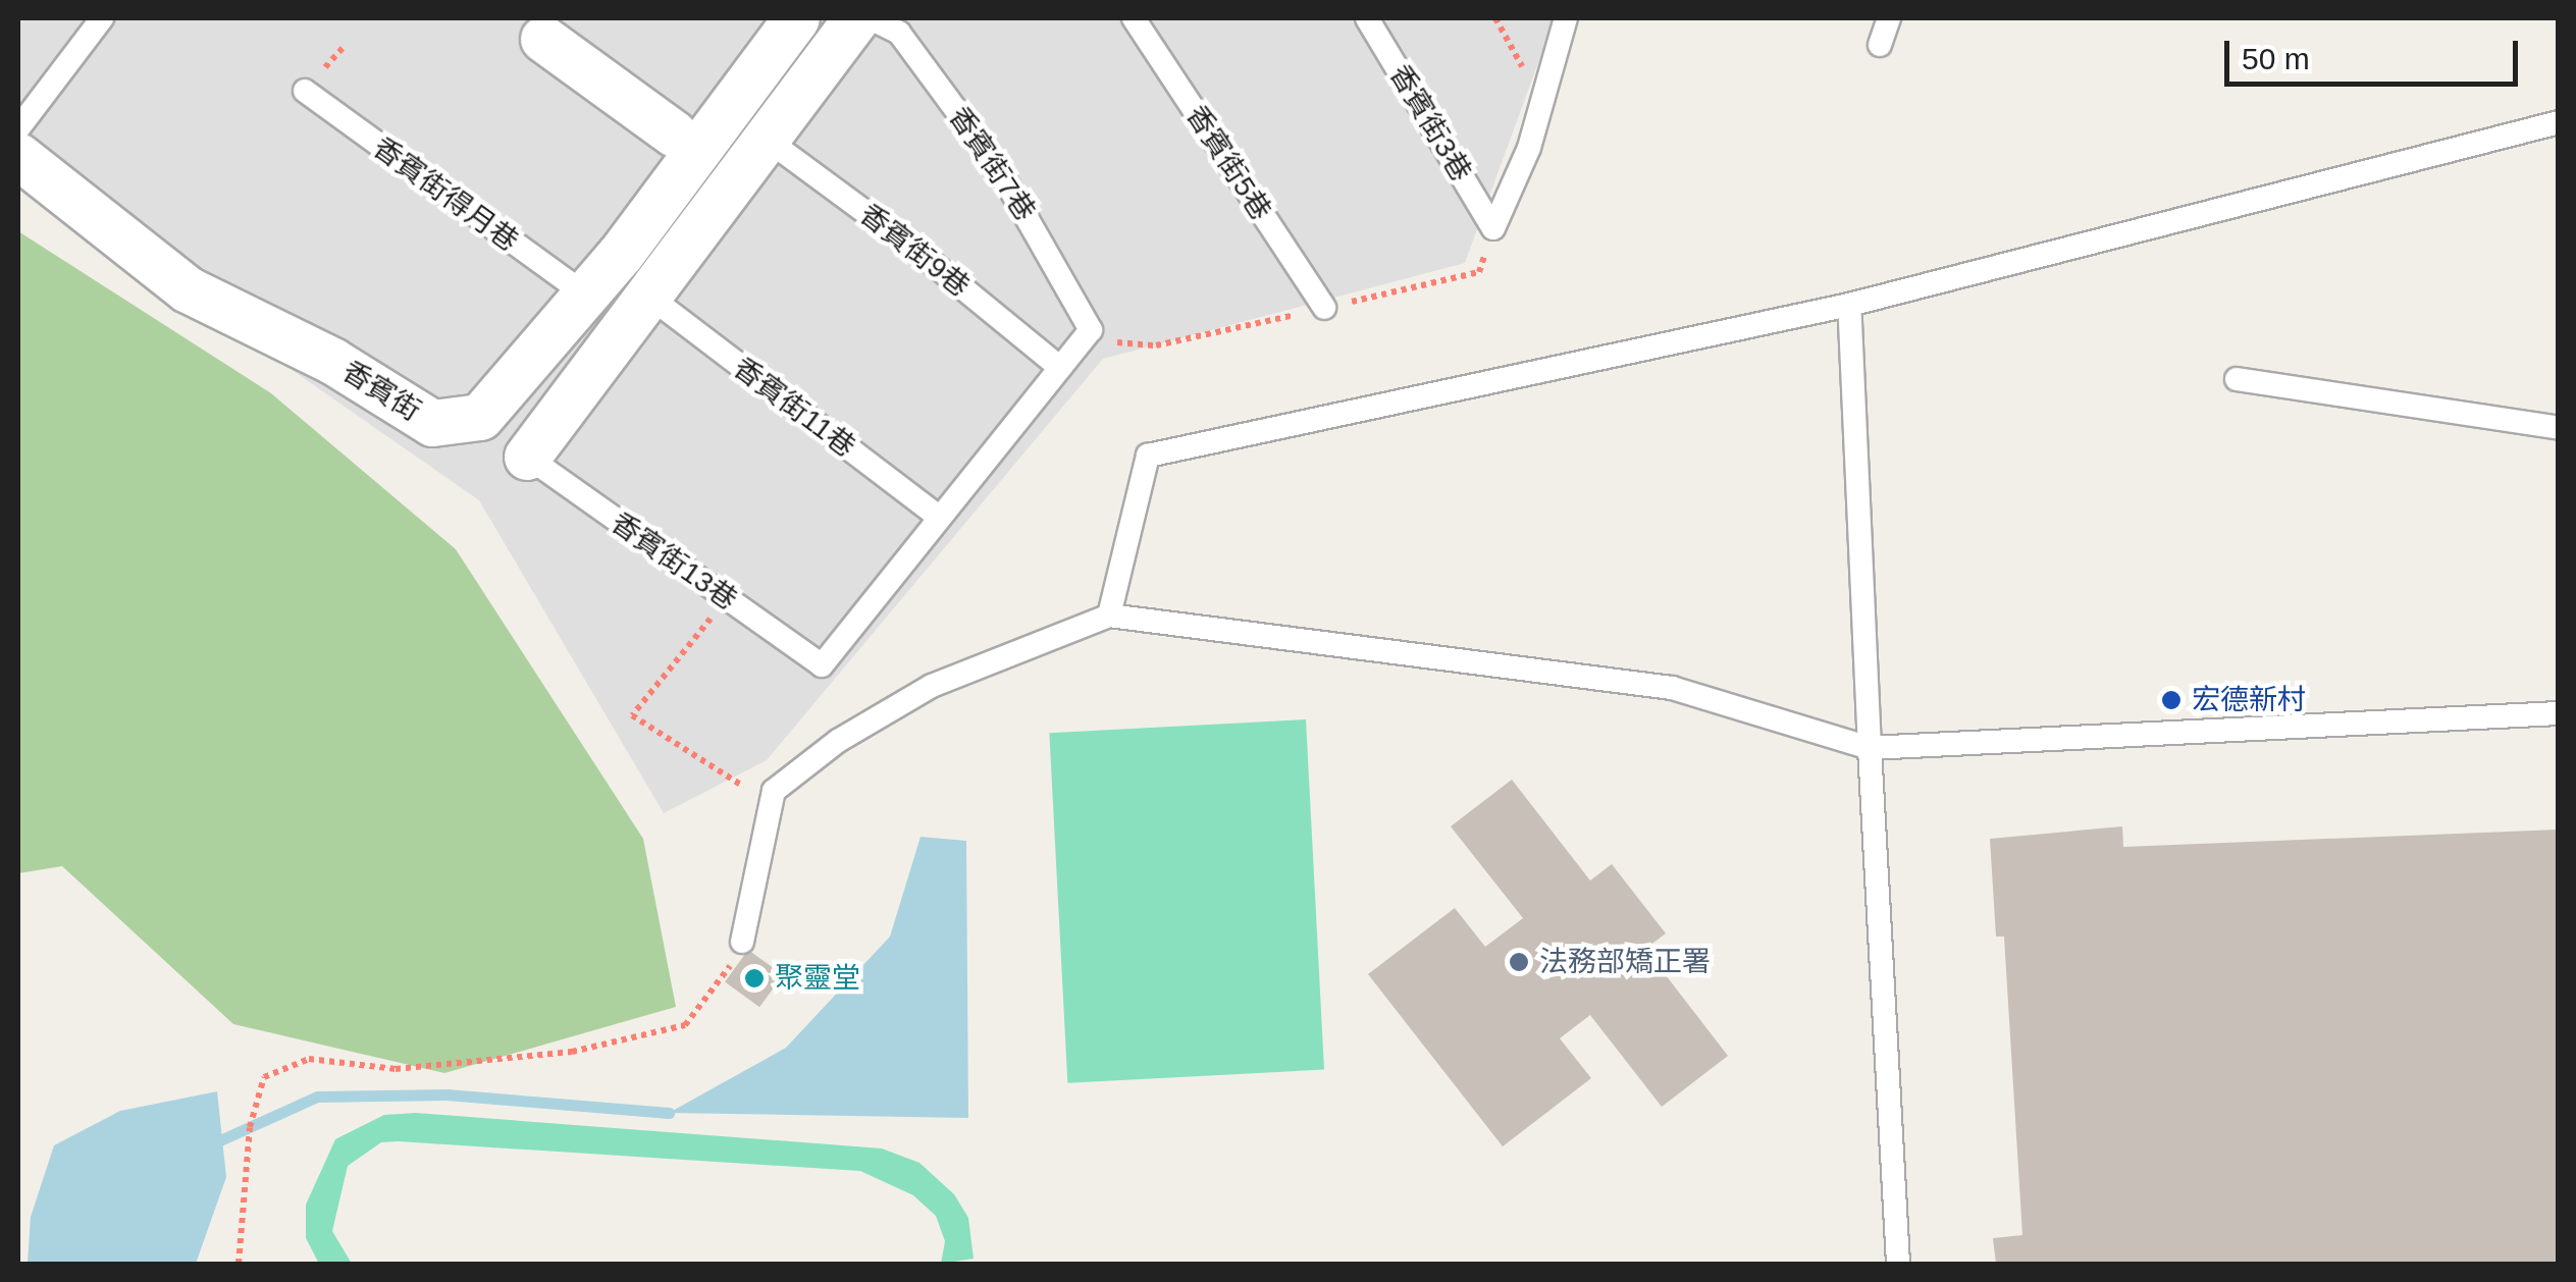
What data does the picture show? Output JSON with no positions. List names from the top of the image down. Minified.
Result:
{"streets":{"street":["香賓街"],"lane":["香賓街3巷","香賓街5巷","香賓街7巷","香賓街得月巷","香賓街9巷","香賓街11巷","香賓街13巷"]},"crossings":[["香賓街得月巷","香賓街"],["香賓街11巷","香賓街13巷"]],"places":["宏德新村","法務部矯正署","聚靈堂"],"scale_bar":"50 m"}
